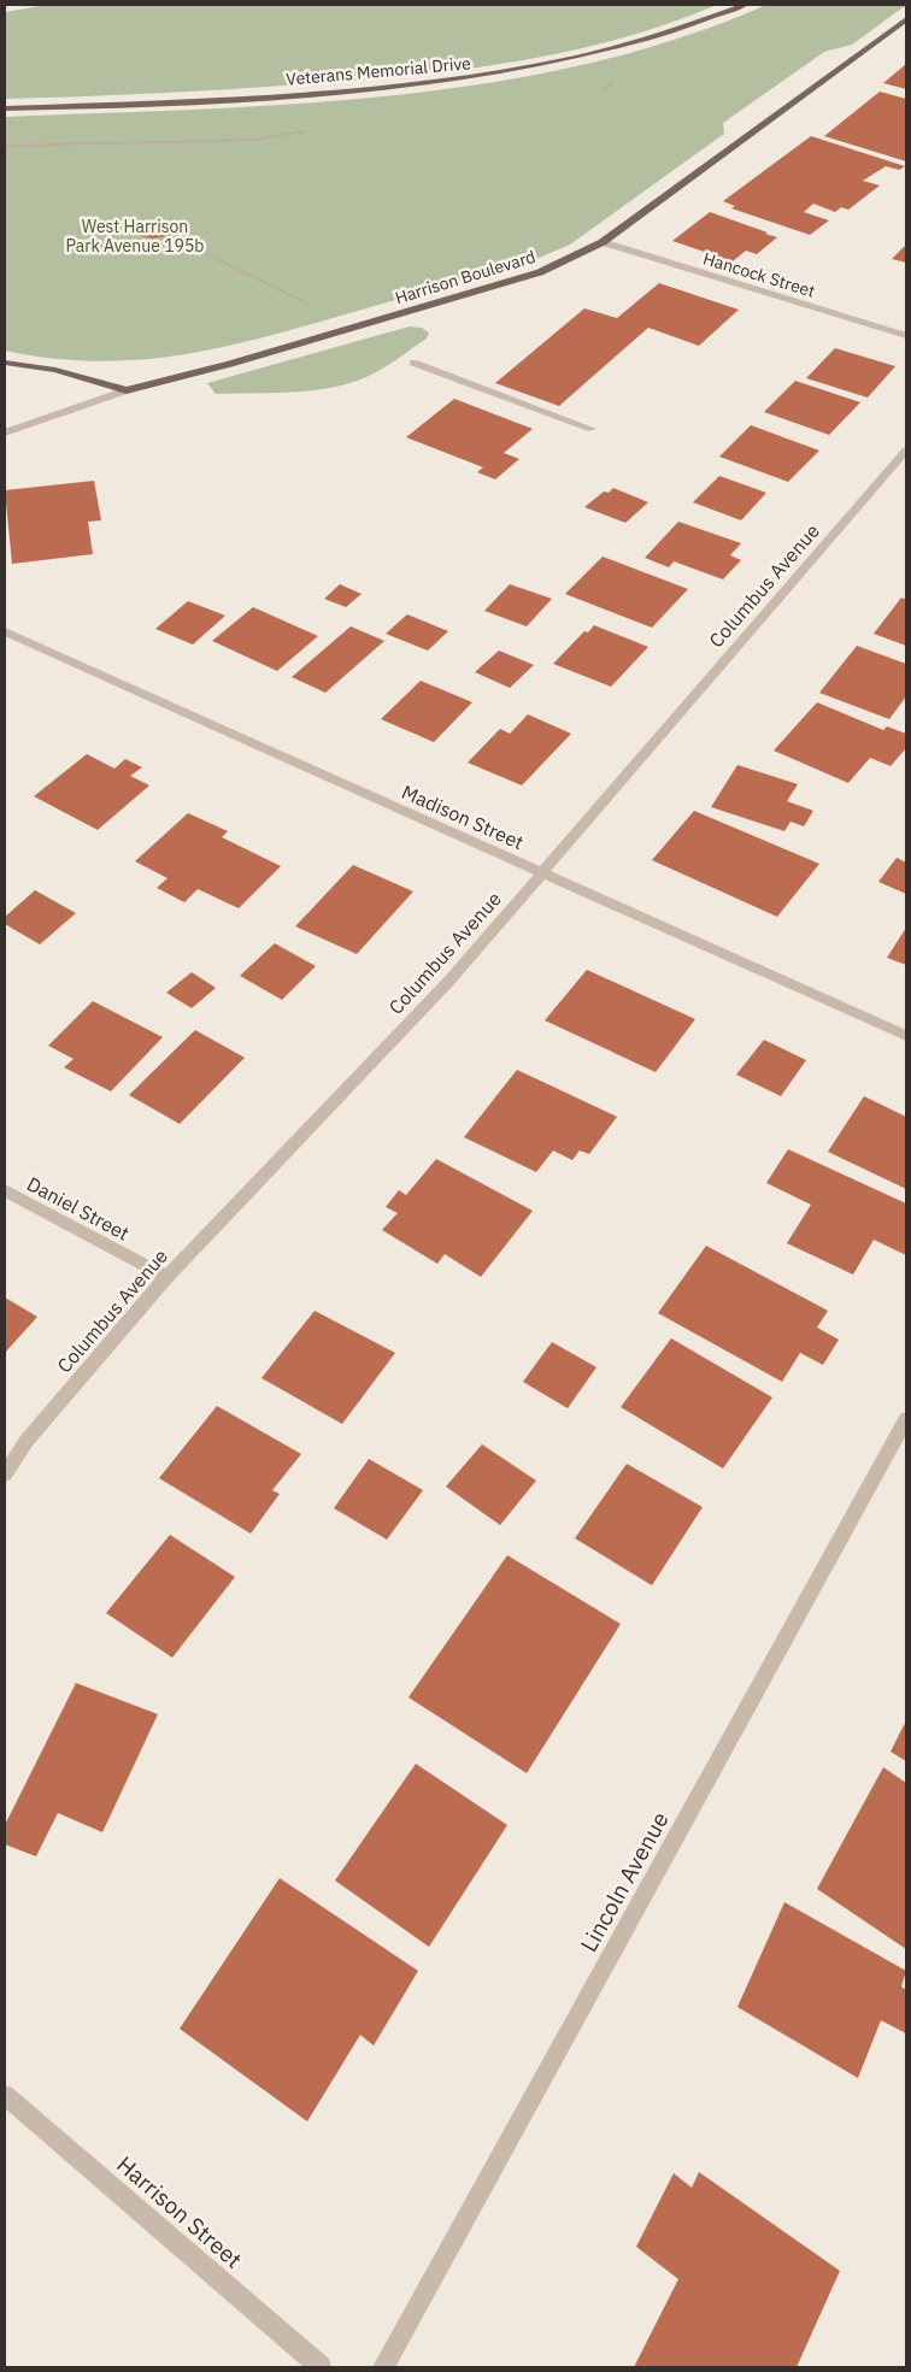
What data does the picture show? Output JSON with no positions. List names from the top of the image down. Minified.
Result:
{"streets":{"main road":["Veterans Memorial Drive","Harrison Boulevard"],"street":["Hancock Street","Columbus Avenue","Madison Street","Daniel Street","Lincoln Avenue","Harrison Street"]},"crossings":[["Hancock Street","Harrison Boulevard"],["Columbus Avenue","Madison Street"],["Columbus Avenue","Daniel Street"]],"parks":["West Harrison Park Avenue 195b"]}
